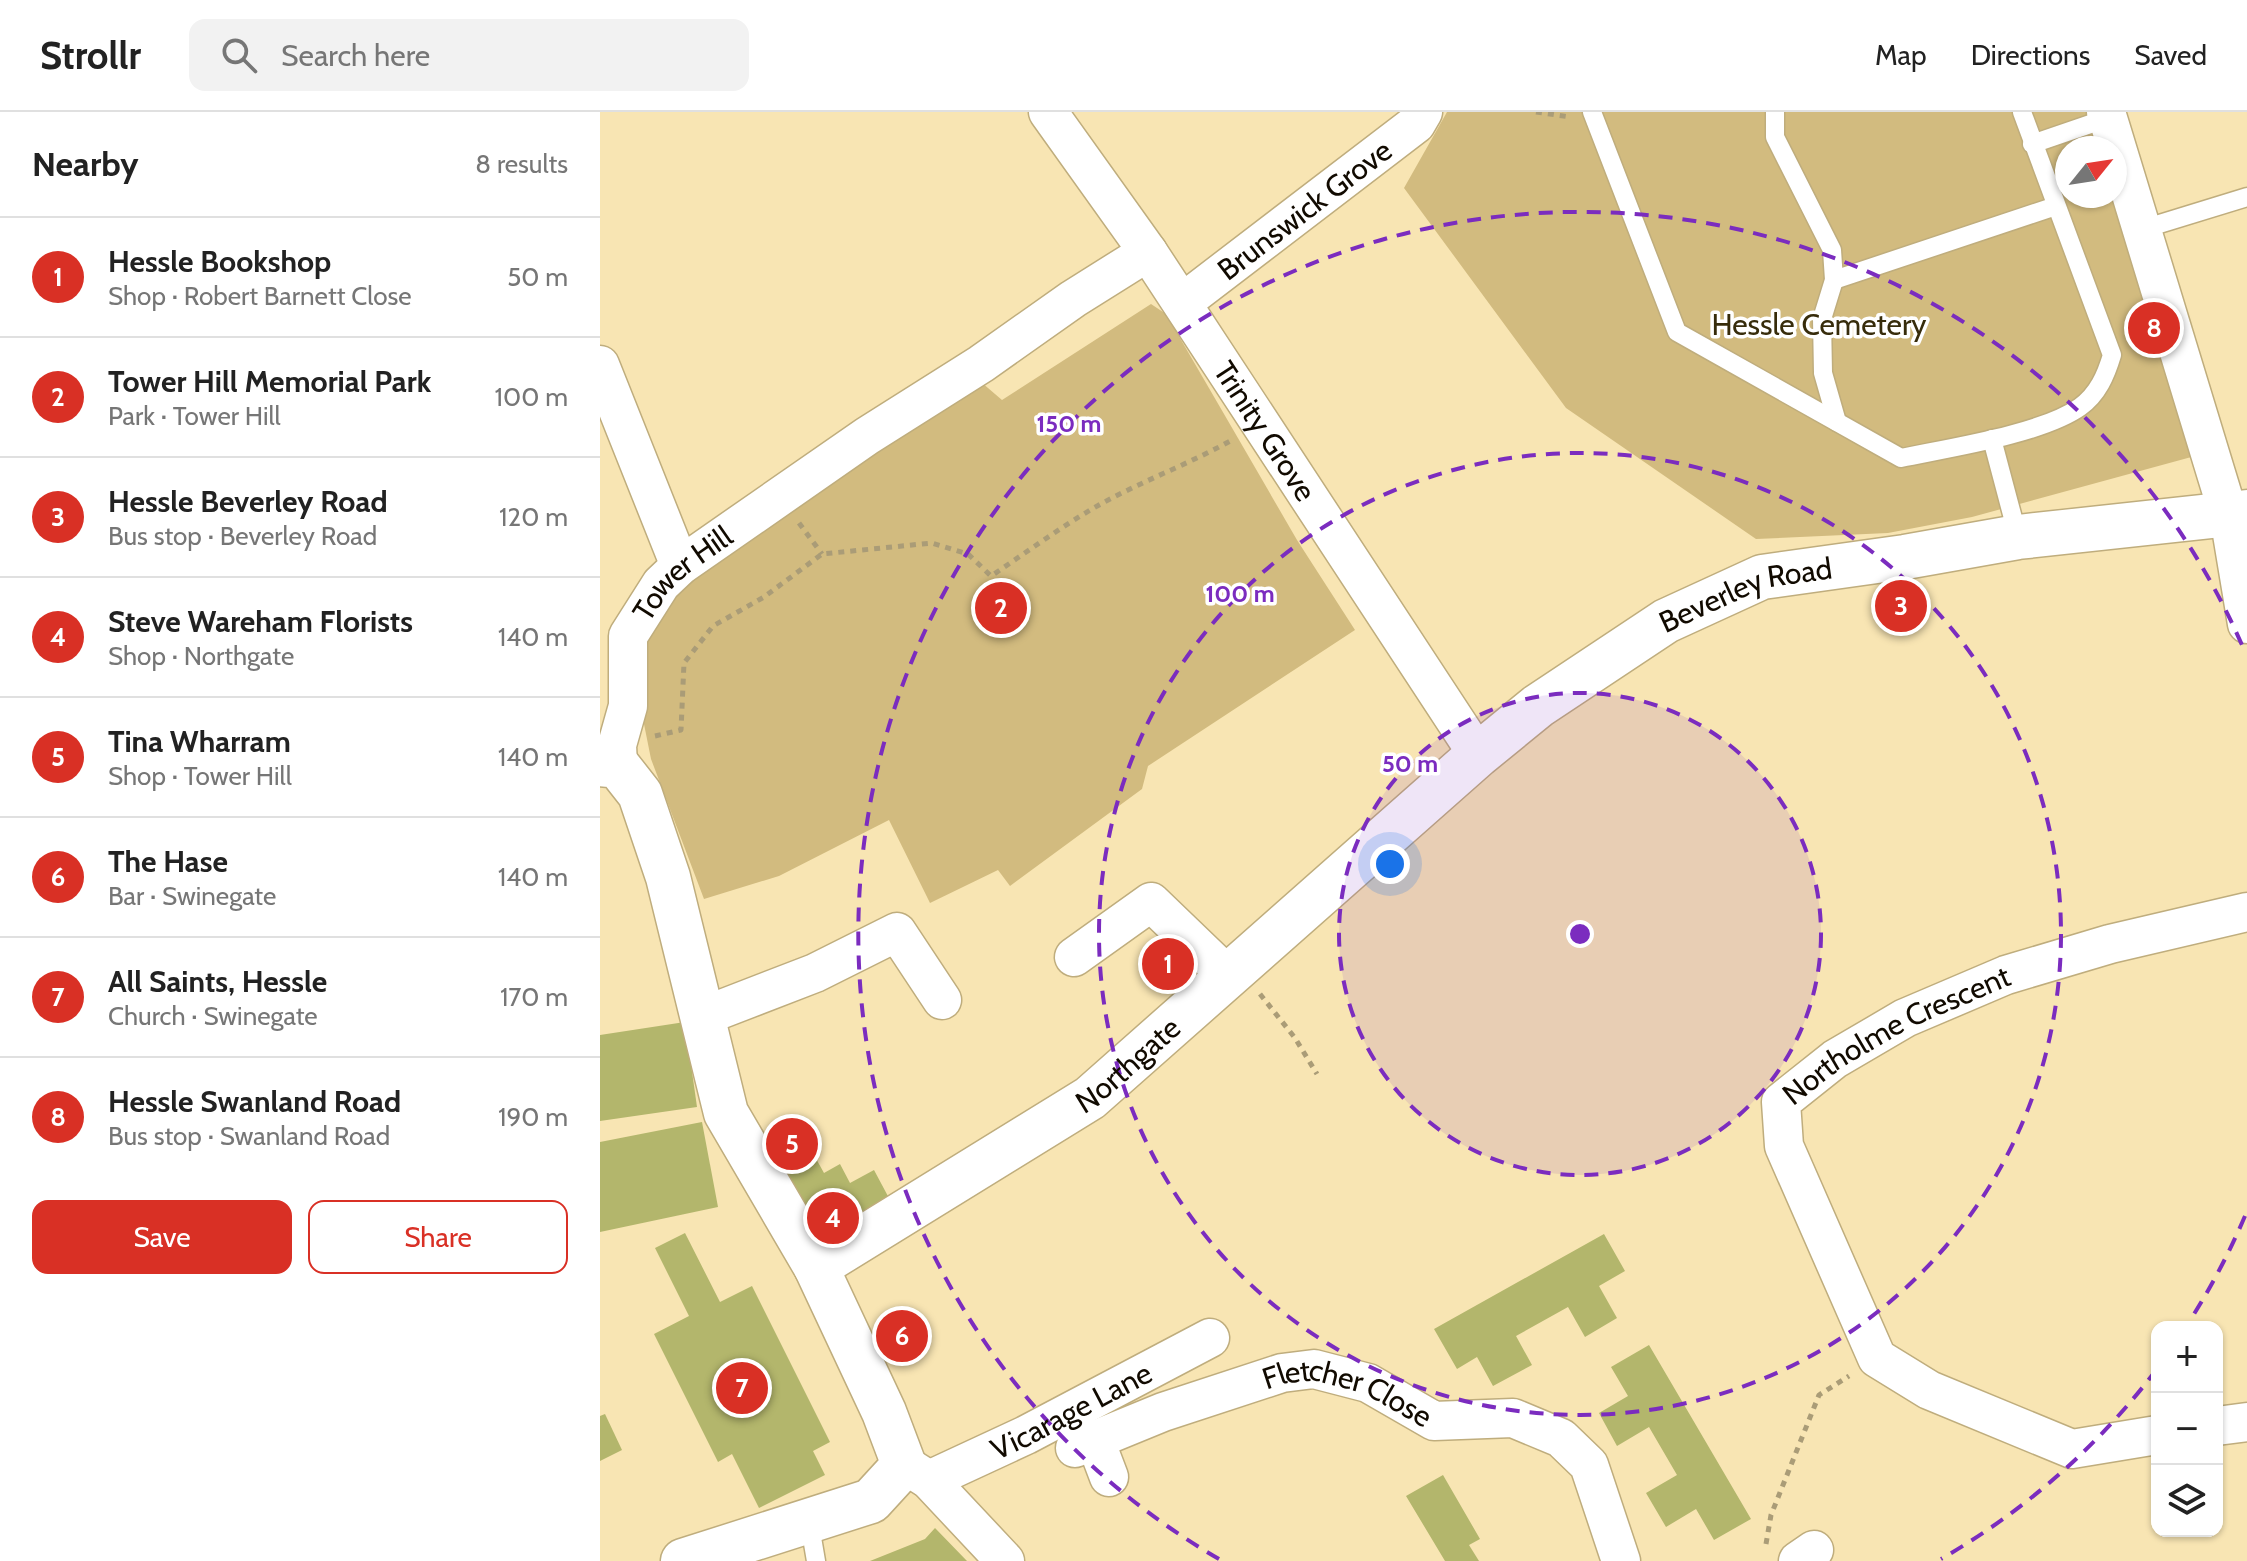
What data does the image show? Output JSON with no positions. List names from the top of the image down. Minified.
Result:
{"streets":{"street":["Brunswick Grove","Trinity Grove","Tower Hill","Beverley Road","Northolme Crescent","Northgate","Fletcher Close","Vicarage Lane"]},"crossings":[["Brunswick Grove","Trinity Grove"],["Trinity Grove","Tower Hill"],["Trinity Grove","Beverley Road"],["Trinity Grove","Northgate"],["Tower Hill","Northgate"],["Tower Hill","Vicarage Lane"],["Beverley Road","Northgate"]],"parks":["Hessle Cemetery"],"north":"top right","page":{"header":"Strollr","search":"Search here","nav":["Map","Directions","Saved"],"heading":["Nearby","8 results"],"list":[{"mark":"1","name":"Hessle Bookshop","note":"Shop · Robert Barnett Close","value":"50 m"},{"mark":"2","name":"Tower Hill Memorial Park","note":"Park · Tower Hill","value":"100 m"},{"mark":"3","name":"Hessle Beverley Road","note":"Bus stop · Beverley Road","value":"120 m"},{"mark":"4","name":"Steve Wareham Florists","note":"Shop · Northgate","value":"140 m"},{"mark":"5","name":"Tina Wharram","note":"Shop · Tower Hill","value":"140 m"},{"mark":"6","name":"The Hase","note":"Bar · Swinegate","value":"140 m"},{"mark":"7","name":"All Saints, Hessle","note":"Church · Swinegate","value":"170 m"},{"mark":"8","name":"Hessle Swanland Road","note":"Bus stop · Swanland Road","value":"190 m"}],"pins":["8","3","2","1","5","4","6","7"],"buttons":["Save","Share"],"map_buttons":["+","−"]},"rings":["150 m","100 m","50 m"]}
